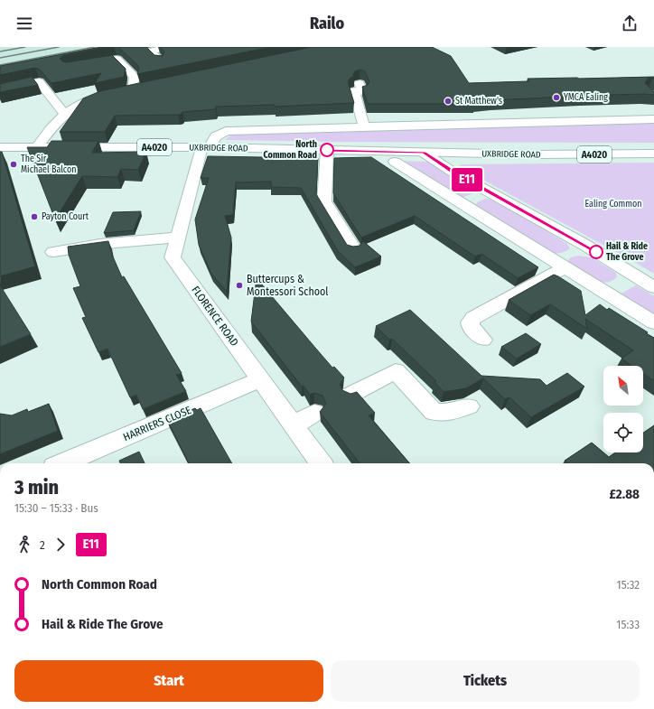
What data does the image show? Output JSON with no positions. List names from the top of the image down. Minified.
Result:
{"streets":{"street":["A4020","UXBRIDGE ROAD","FLORENCE ROAD","HARRIERS CLOSE"]},"crossings":[["UXBRIDGE ROAD","FLORENCE ROAD"],["FLORENCE ROAD","HARRIERS CLOSE"]],"parks":["Ealing Common"],"places":["YMCA Ealing","St Matthew's","North Common Road","The Sir Michael Balcon","Payton Court","Hail & Ride The Grove","Buttercups & Montessori School"],"lines":["bus line E11"],"north":"top left","page":{"header":"Railo","on_map":"E11","heading":["3 min","15:30 – 15:33 · Bus","£2.88"],"legs":["2","E11"],"list":[{"name":"North Common Road","value":"15:32"},{"name":"Hail & Ride The Grove","value":"15:33"}],"buttons":["Start","Tickets"]}}
